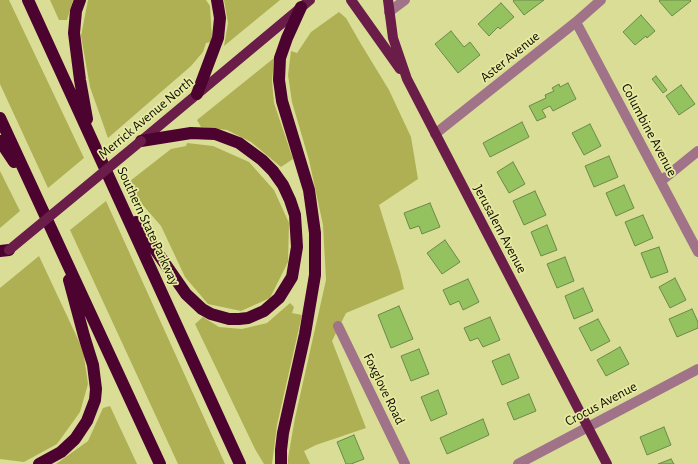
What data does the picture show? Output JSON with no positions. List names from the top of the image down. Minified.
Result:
{"streets":{"highway":["Southern State Parkway"],"main road":["Merrick Avenue North","Jerusalem Avenue"],"street":["Aster Avenue","Columbine Avenue","Foxglove Road","Crocus Avenue"]},"crossings":[["Aster Avenue","Columbine Avenue"],["Aster Avenue","Jerusalem Avenue"],["Jerusalem Avenue","Crocus Avenue"]]}
